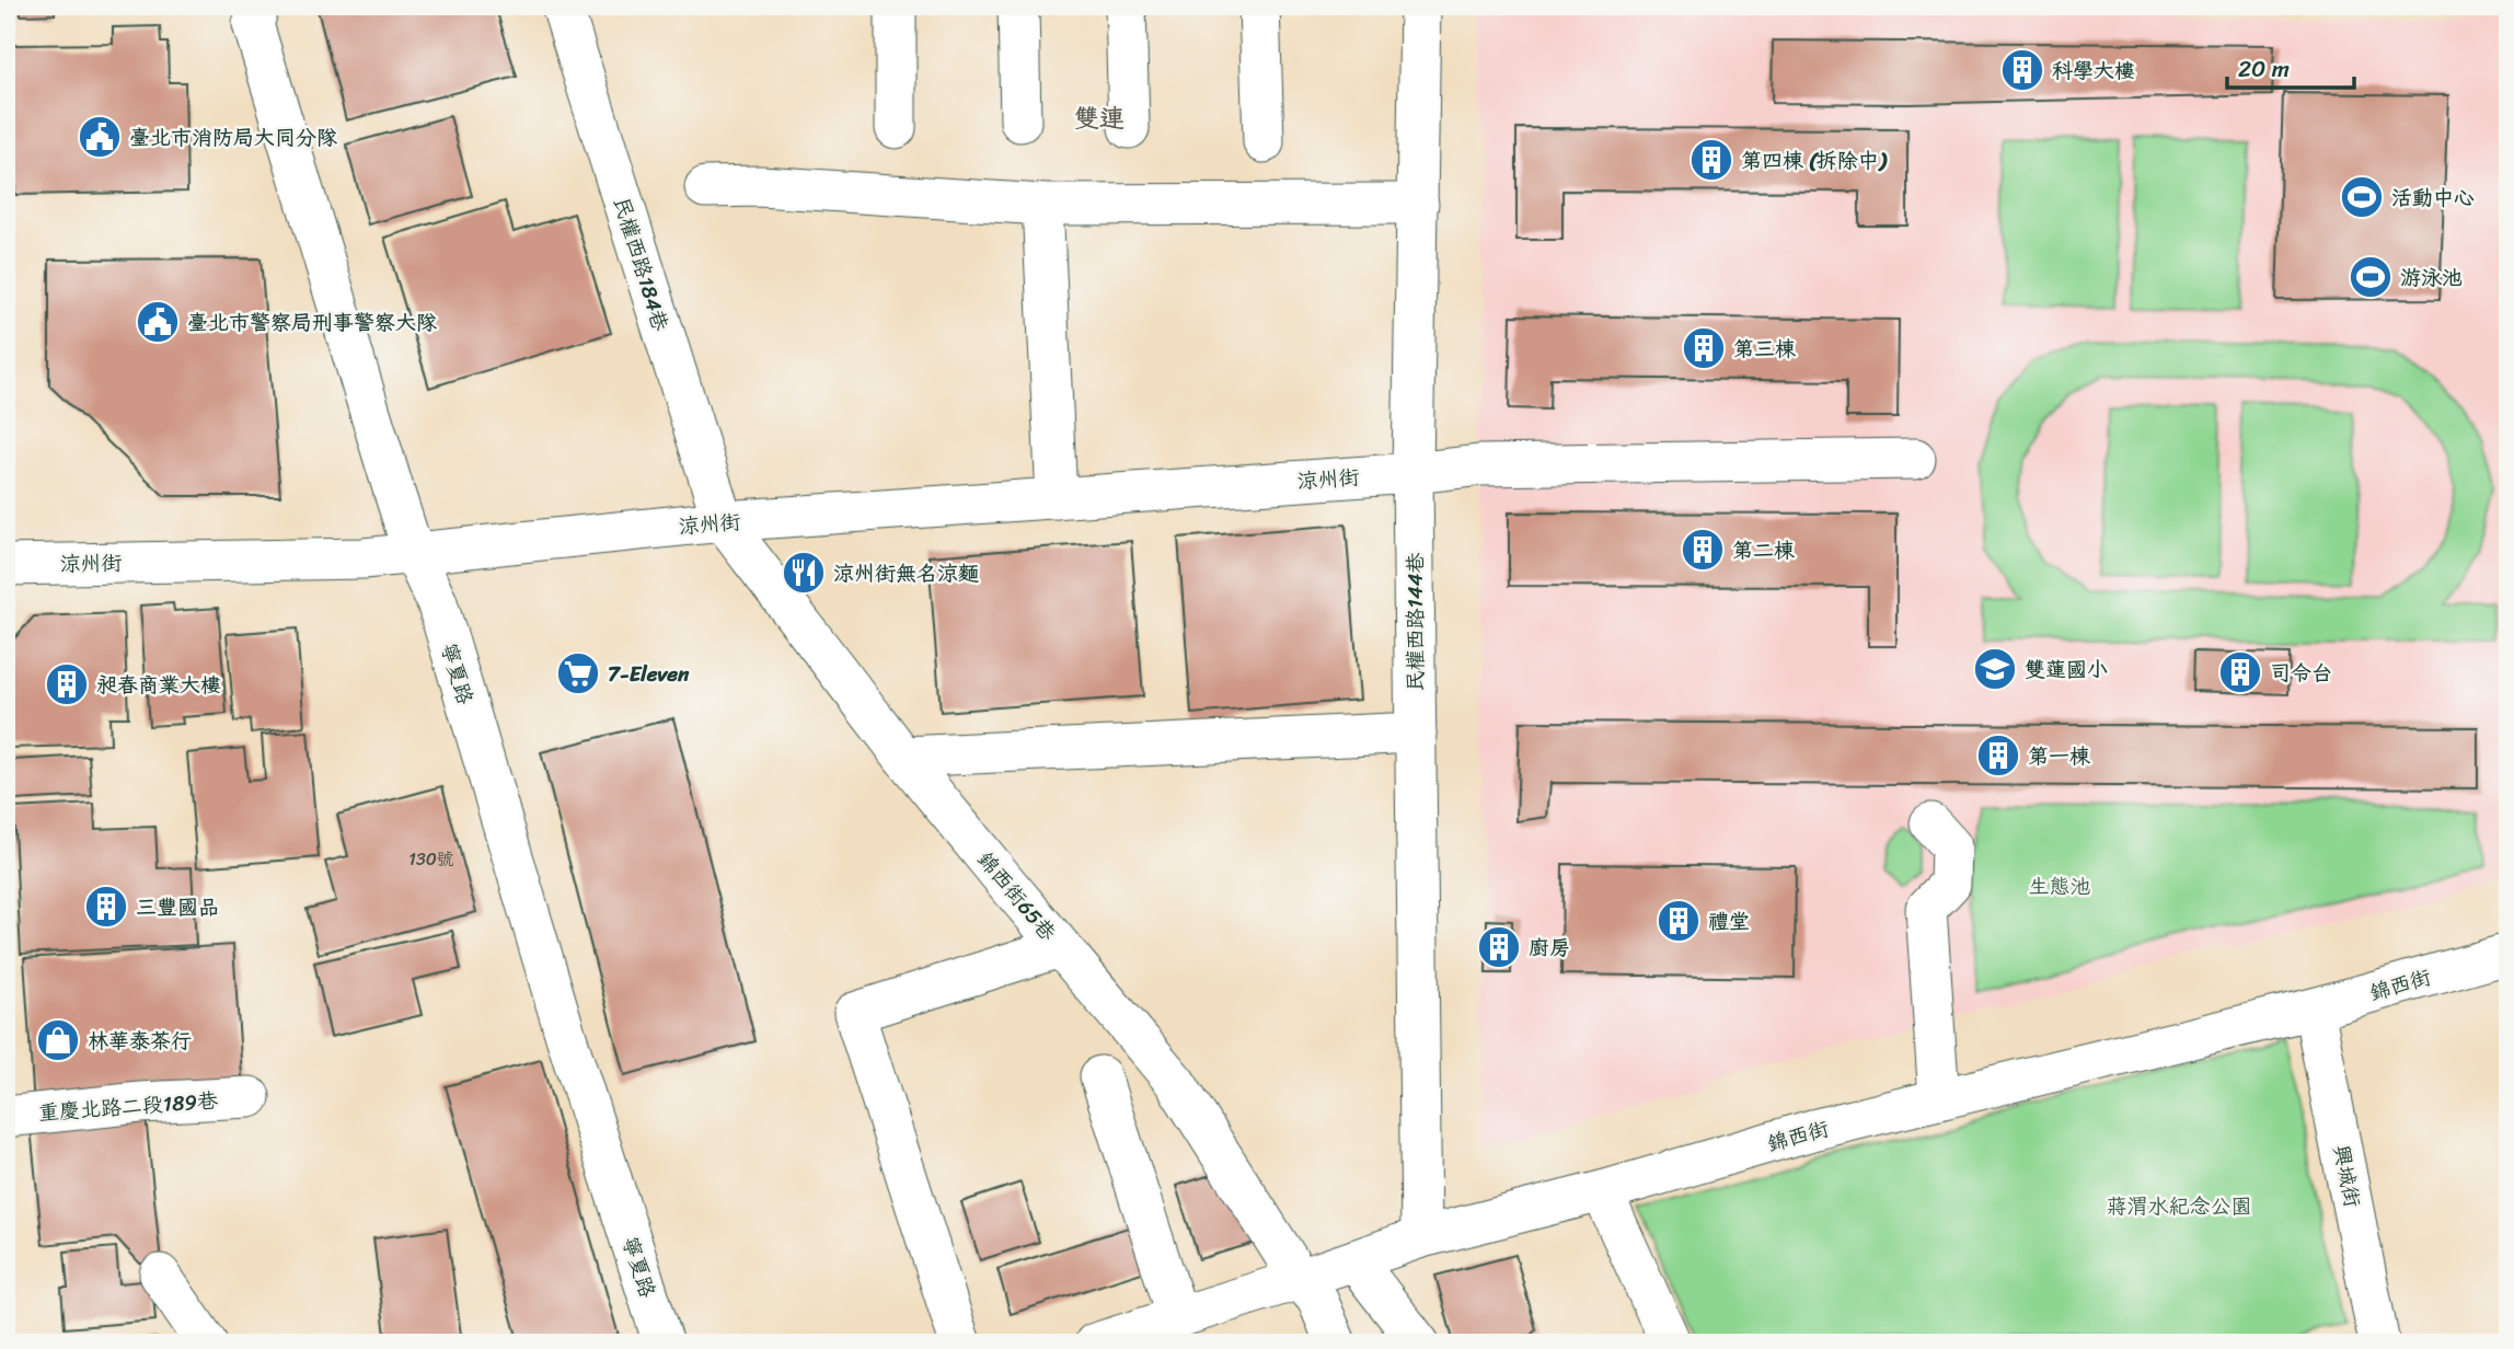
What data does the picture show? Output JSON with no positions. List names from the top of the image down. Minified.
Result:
{"streets":{"street":["民權西路184巷","涼州街","民權西路144巷","寧夏路","錦西街65巷","錦西街","重慶北路二段189巷","興城街"]},"crossings":[["民權西路184巷","涼州街"],["民權西路184巷","錦西街65巷"],["涼州街","民權西路144巷"],["涼州街","寧夏路"],["涼州街","錦西街65巷"],["民權西路144巷","錦西街"],["錦西街65巷","錦西街"],["錦西街","興城街"]],"districts":["雙連"],"parks":["生態池","蔣渭水紀念公園"],"places":{"building":["科學大樓","第四棟 (拆除中)","第三棟","第二棟","司令台","昶春商業大樓","第一棟","三豐國品","禮堂","廚房"],"public building":["臺北市消防局大同分隊","臺北市警察局刑事警察大隊"],"sports":["活動中心","游泳池"],"restaurant":["涼州街無名涼麵"],"school or university":["雙蓮國小"],"supermarket":["7-Eleven"],"shop":["林華泰茶行"]},"house_numbers":["130號"],"scale_bar":"20 m"}
